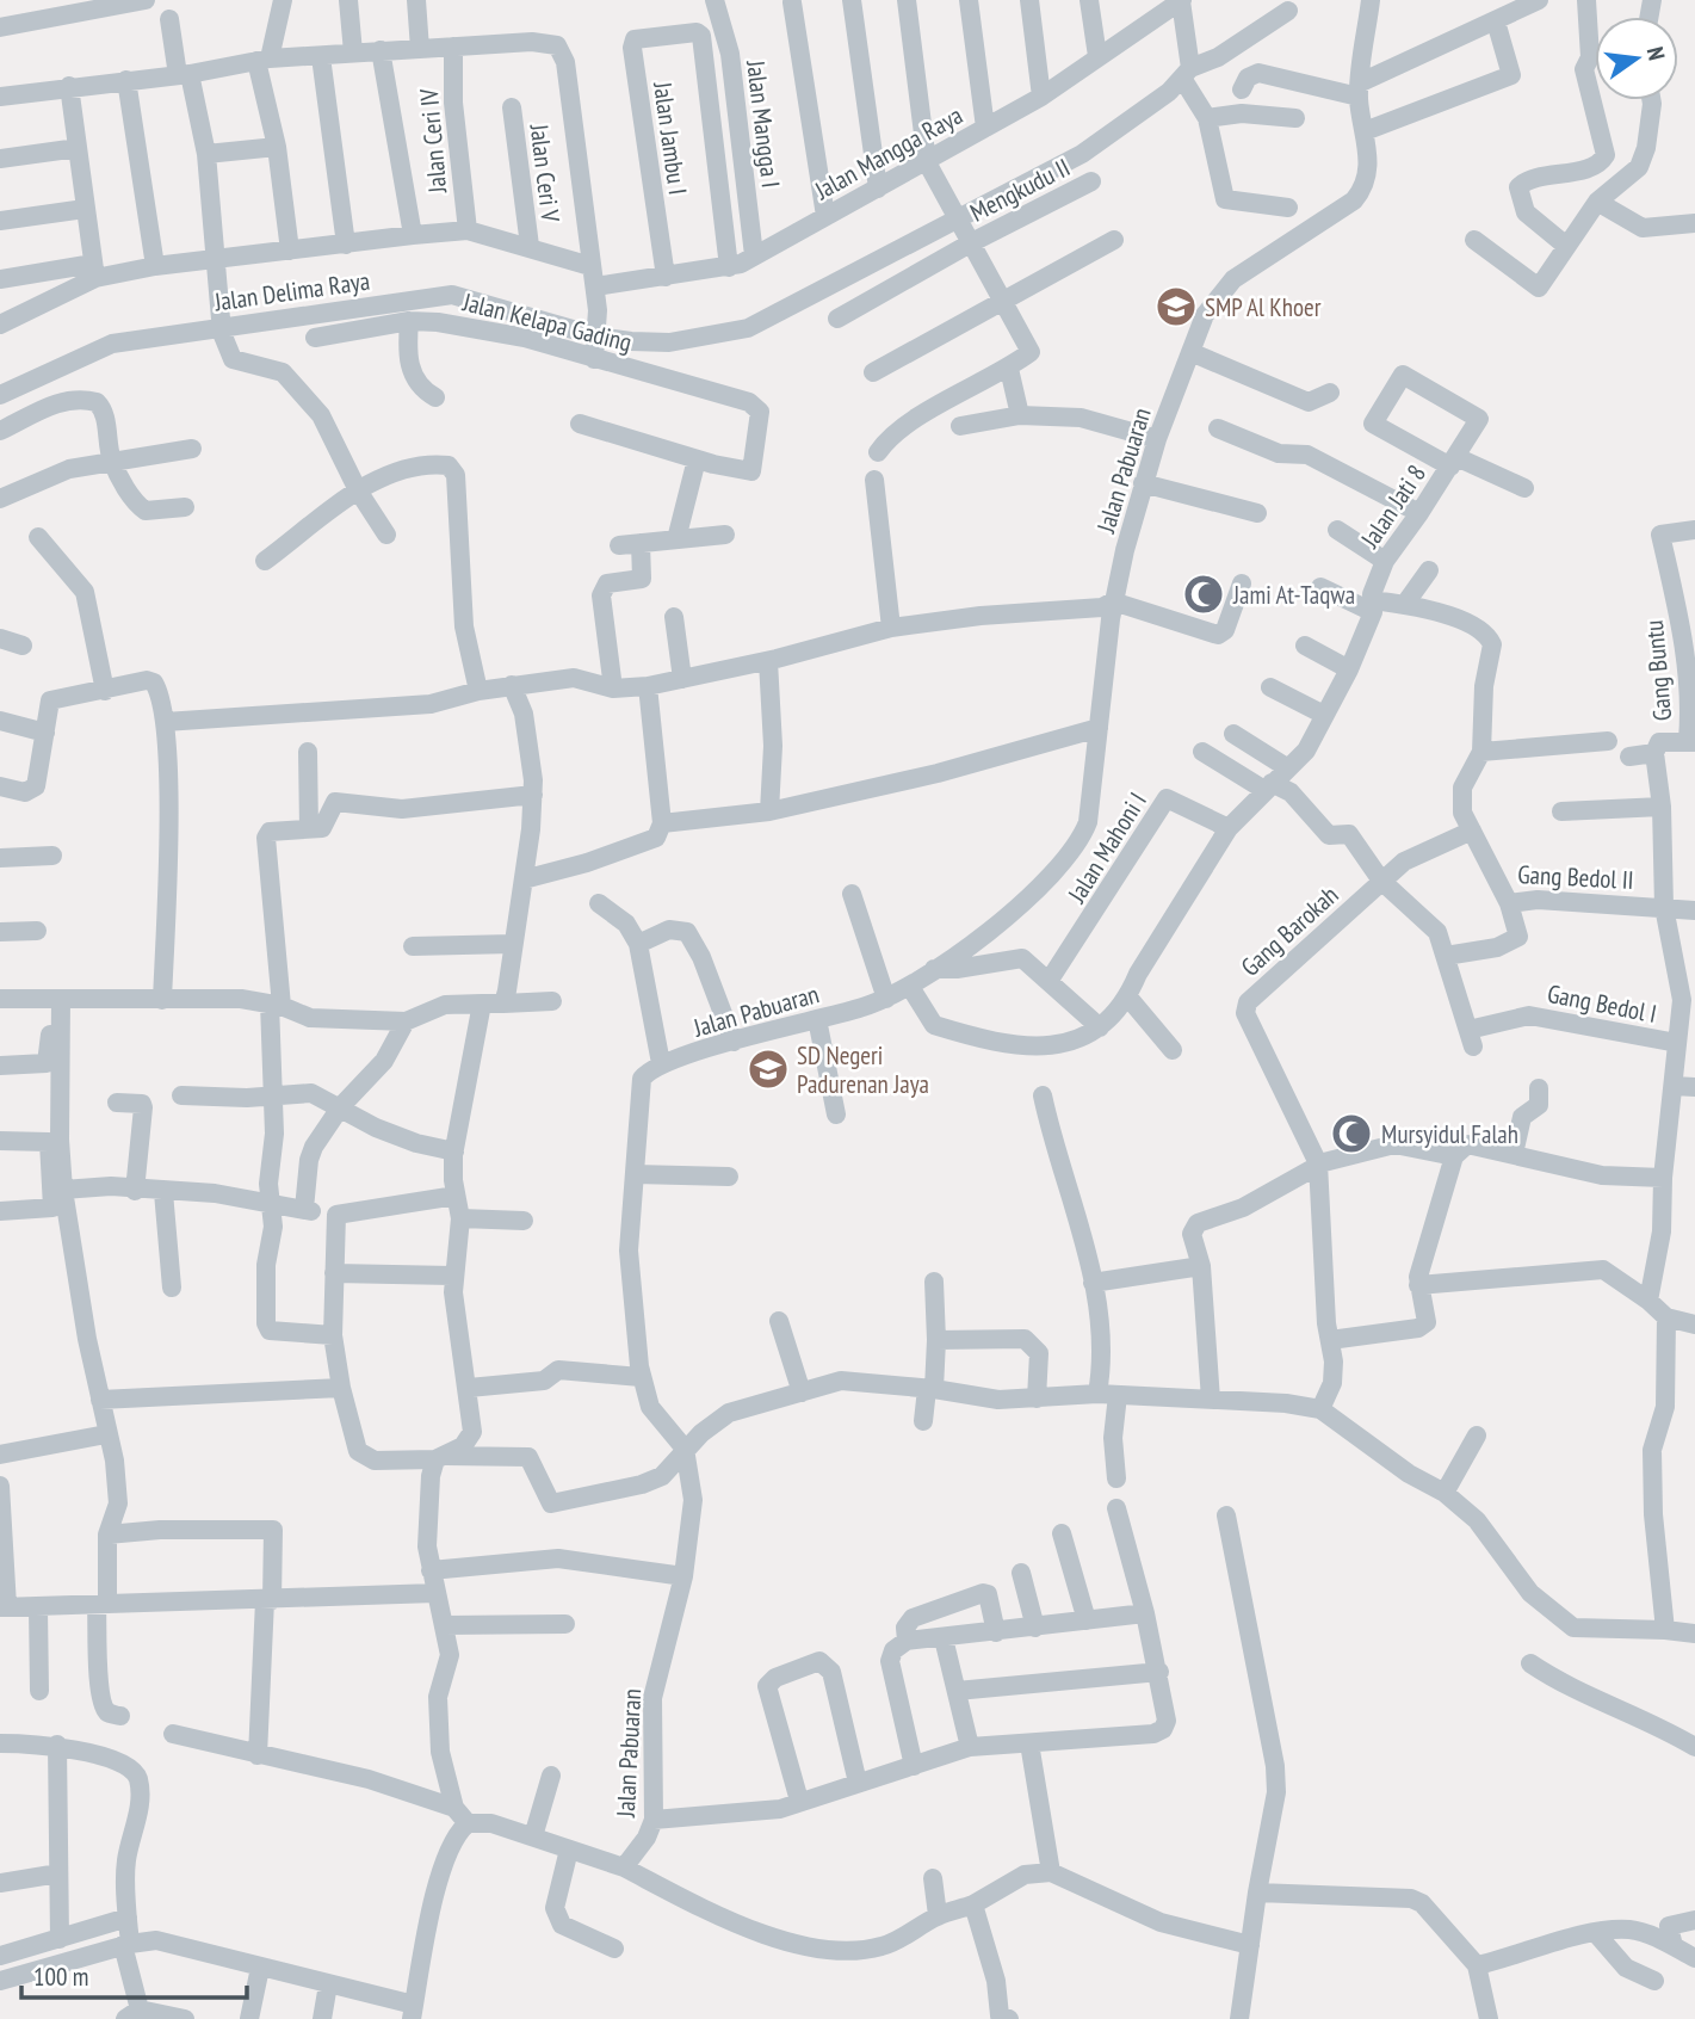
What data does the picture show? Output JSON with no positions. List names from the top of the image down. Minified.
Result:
{"streets":{"street":["Jalan Mangga I","Jalan Jambu I","Jalan Ceri IV","Jalan Mangga Raya","Jalan Ceri V","Mengkudu II","Jalan Delima Raya","Jalan Kelapa Gading","Jalan Pabuaran","Jalan Jati 8","Gang Buntu","Jalan Mahoni I","Gang Bedol II","Gang Barokah","Gang Bedol I"]},"crossings":[["Jalan Mangga I","Jalan Mangga Raya"],["Jalan Jambu I","Jalan Mangga Raya"],["Jalan Ceri IV","Jalan Delima Raya"],["Jalan Ceri V","Jalan Delima Raya"],["Jalan Delima Raya","Jalan Kelapa Gading"],["Jalan Jati 8","Jalan Mahoni I"],["Jalan Jati 8","Gang Bedol II"],["Gang Bedol II","Gang Barokah"]],"places":{"school or university":["SMP Al Khoer","SD Negeri Padurenan Jaya"],"mosque":["Jami At-Taqwa","Mursyidul Falah"]},"scale_bar":"100 m","north":"right"}
